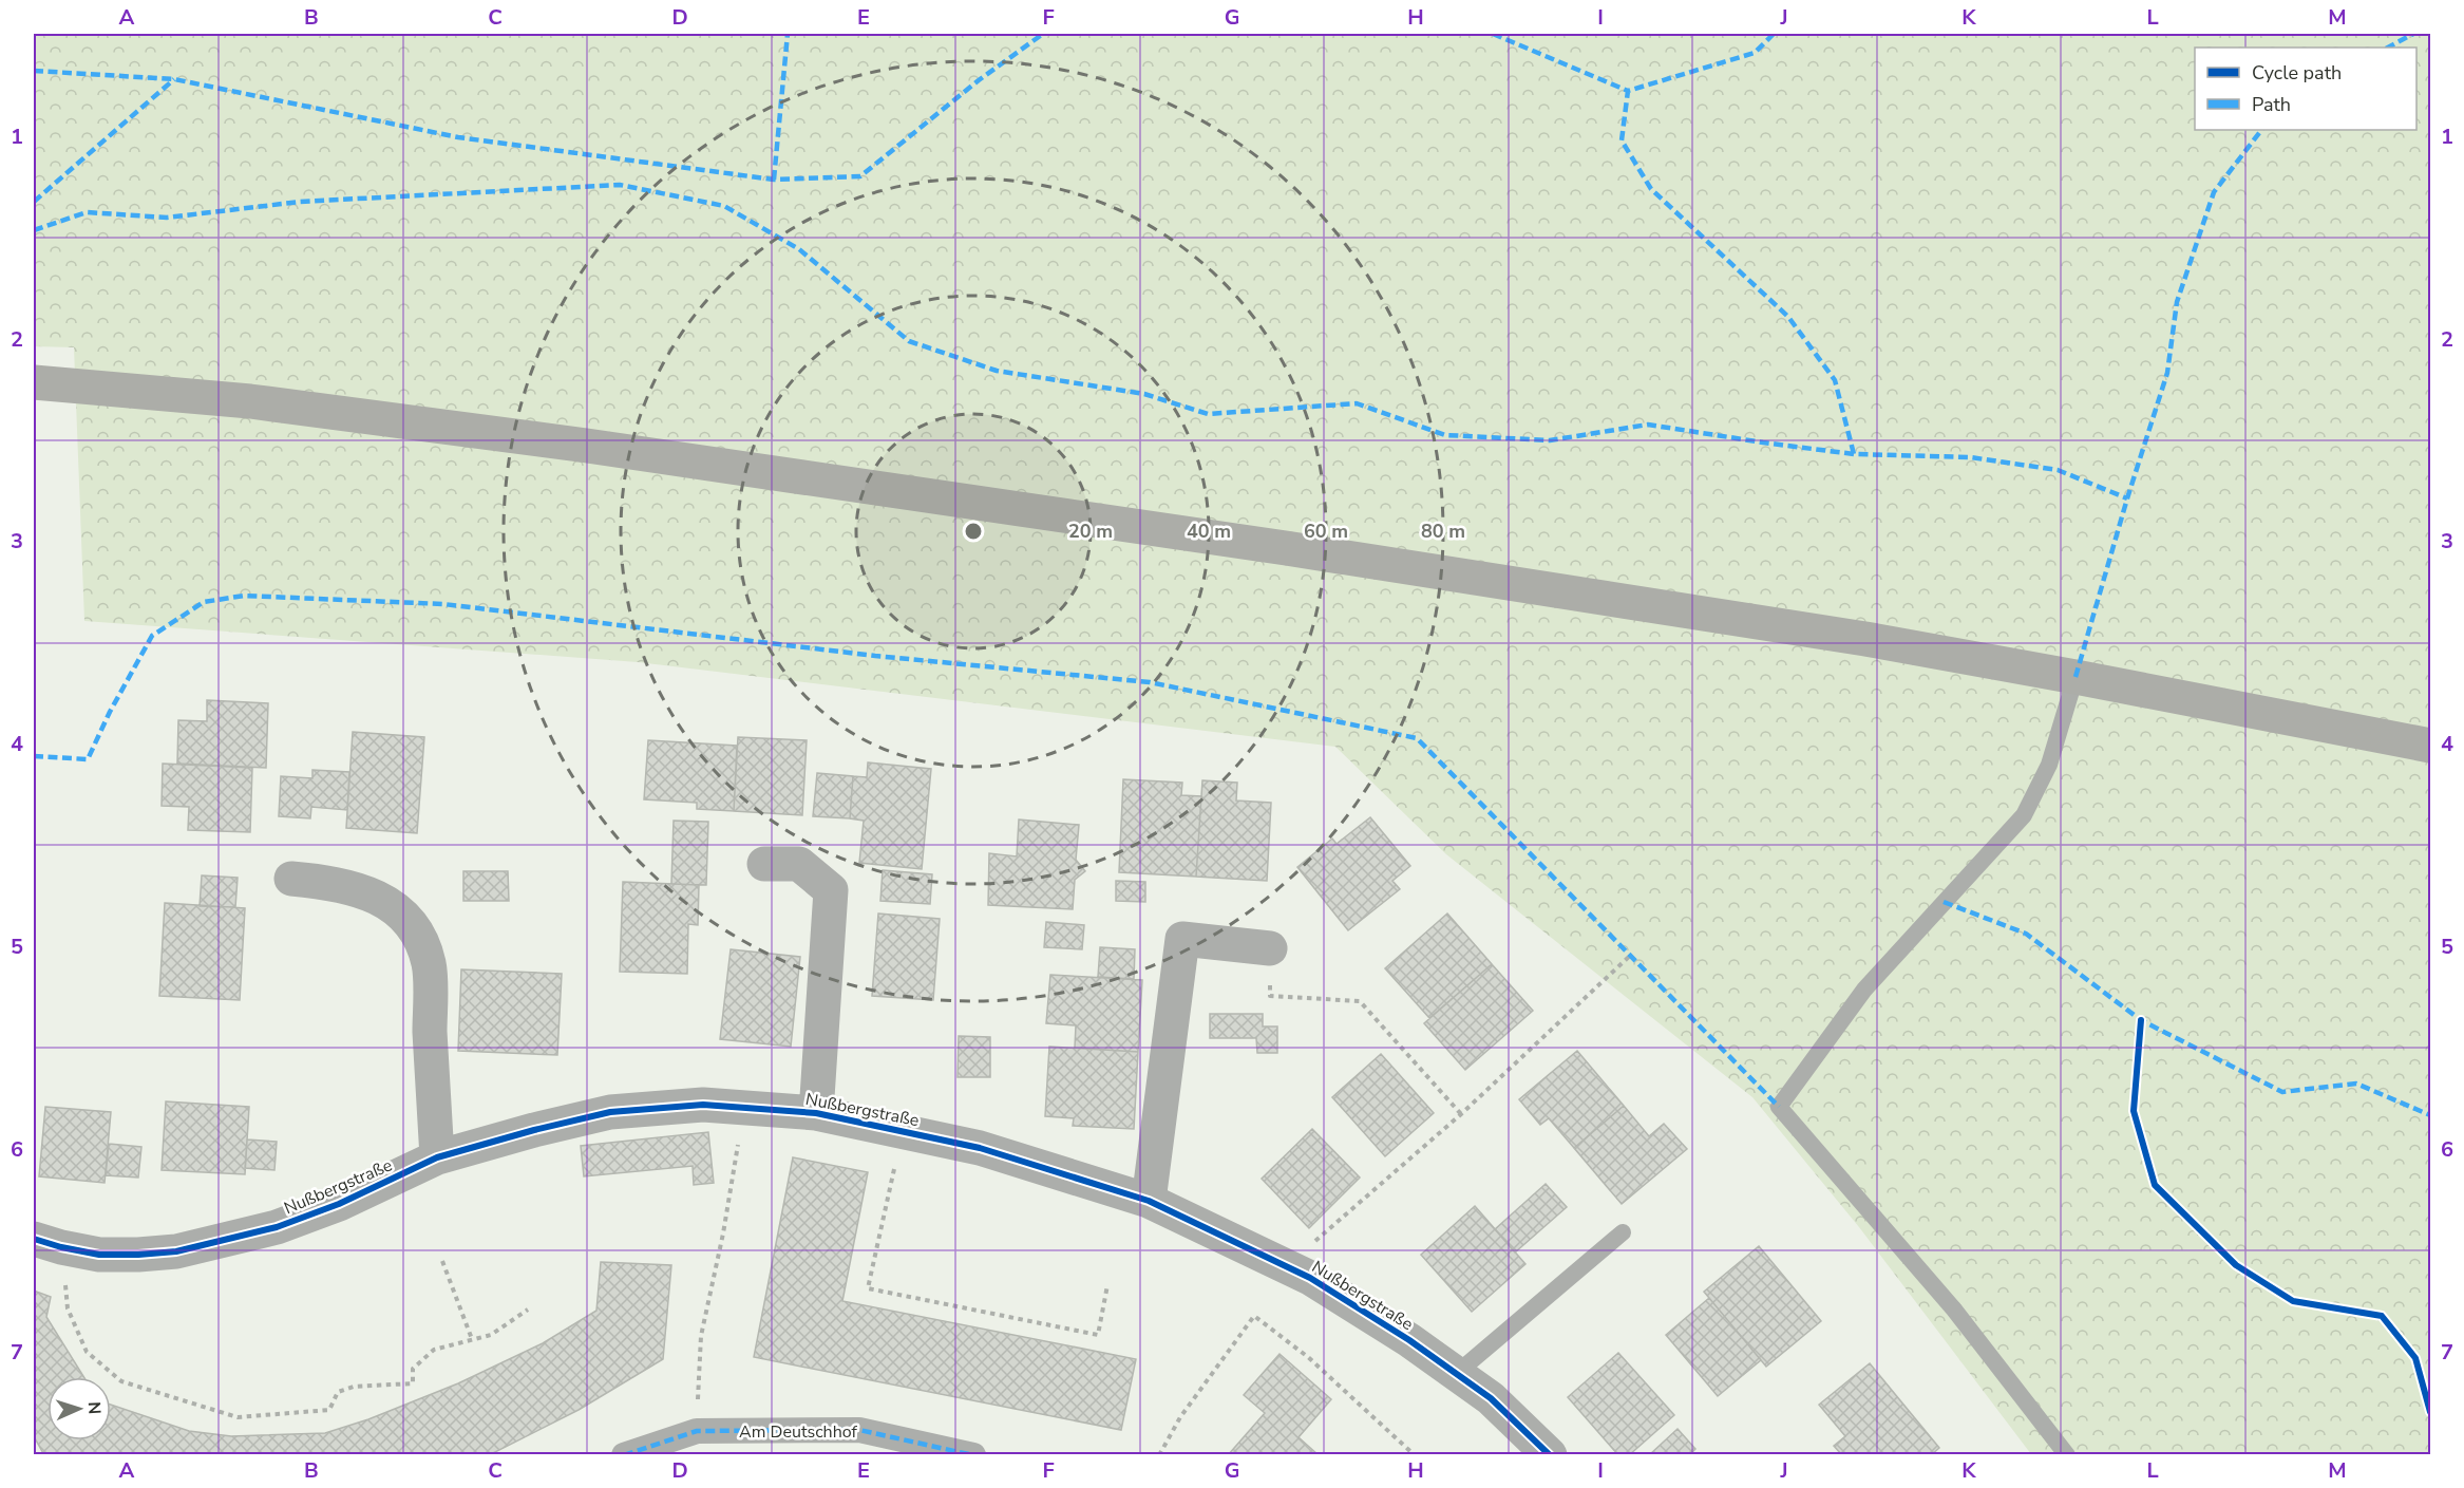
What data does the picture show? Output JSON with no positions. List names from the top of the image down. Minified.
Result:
{"streets":{"street":["Nußbergstraße","Am Deutschhof"]},"legend":["Cycle path","Path"],"north":"right","grid":{"columns":["A","B","C","D","E","F","G","H","I","J","K","L","M"],"rows":["1","2","3","4","5","6","7"]},"rings":["20 m","40 m","60 m","80 m"]}
